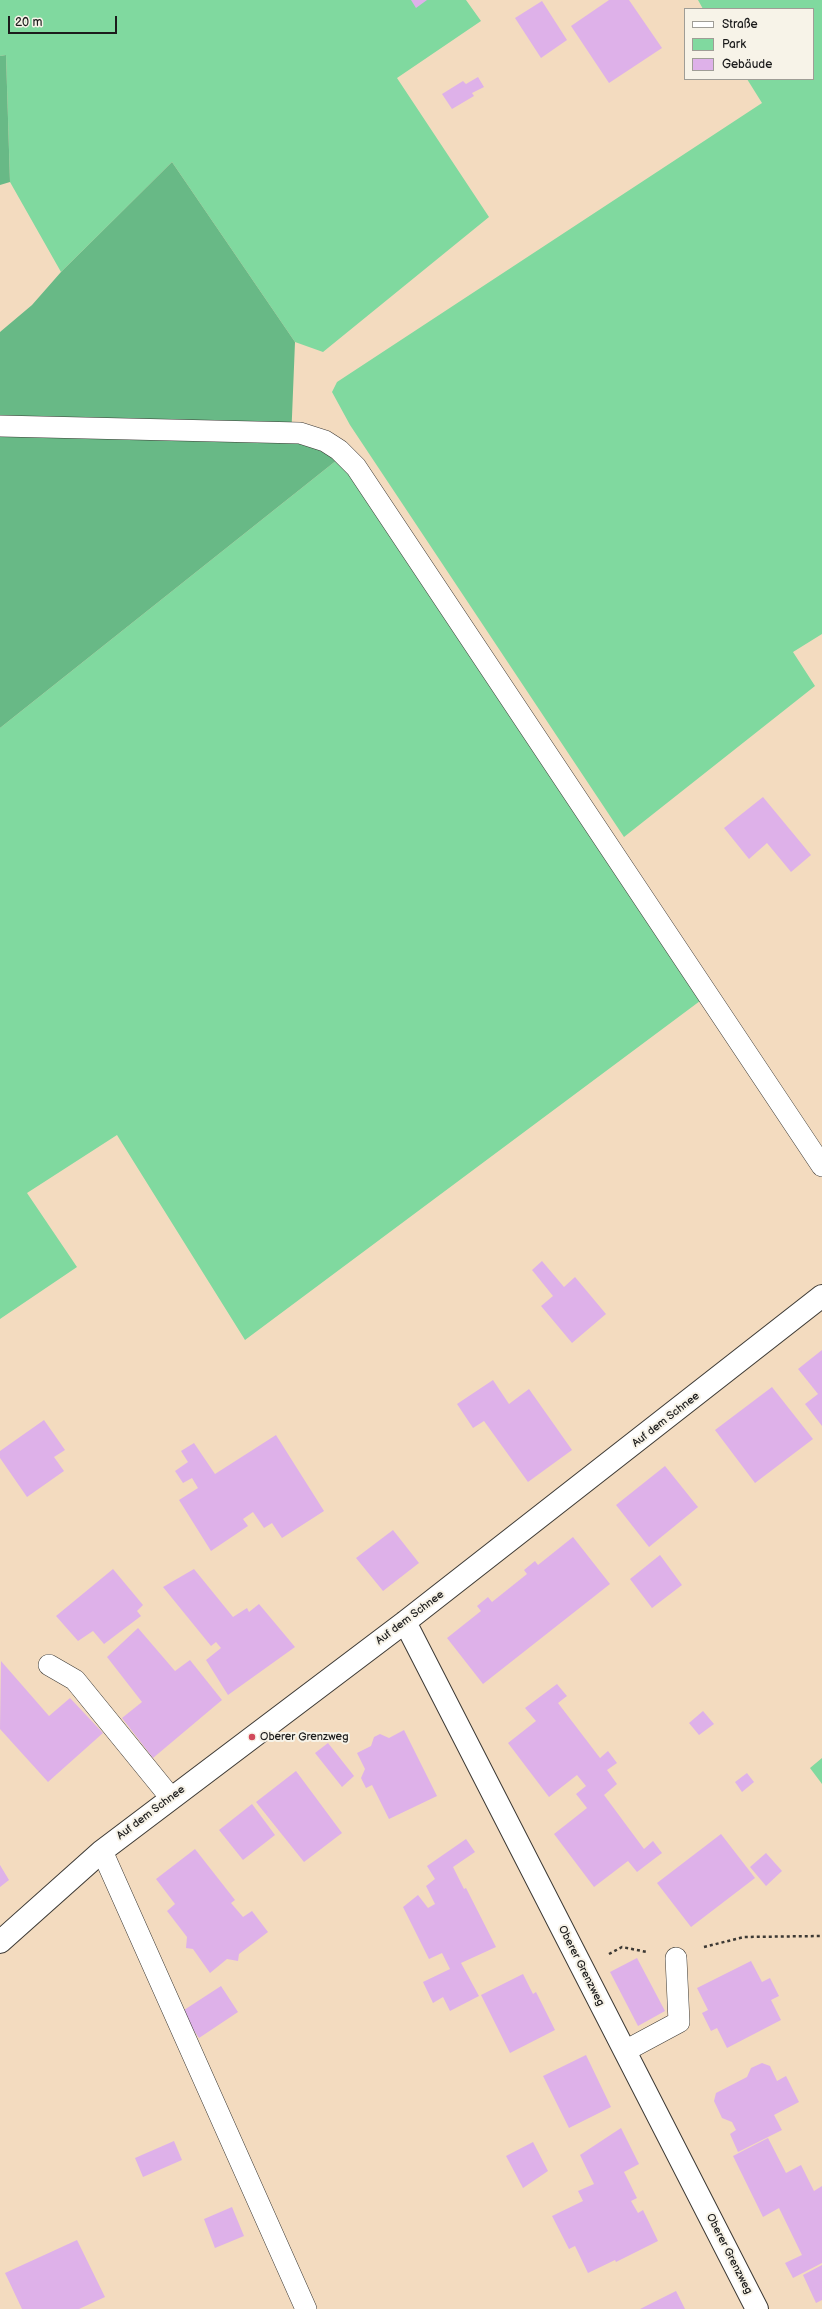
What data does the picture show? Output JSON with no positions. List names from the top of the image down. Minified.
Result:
{"streets":{"street":["Auf dem Schnee","Oberer Grenzweg"]},"crossings":[["Auf dem Schnee","Oberer Grenzweg"]],"places":["Oberer Grenzweg"],"legend":["Straße","Park","Gebäude"],"scale_bar":"20 m"}
